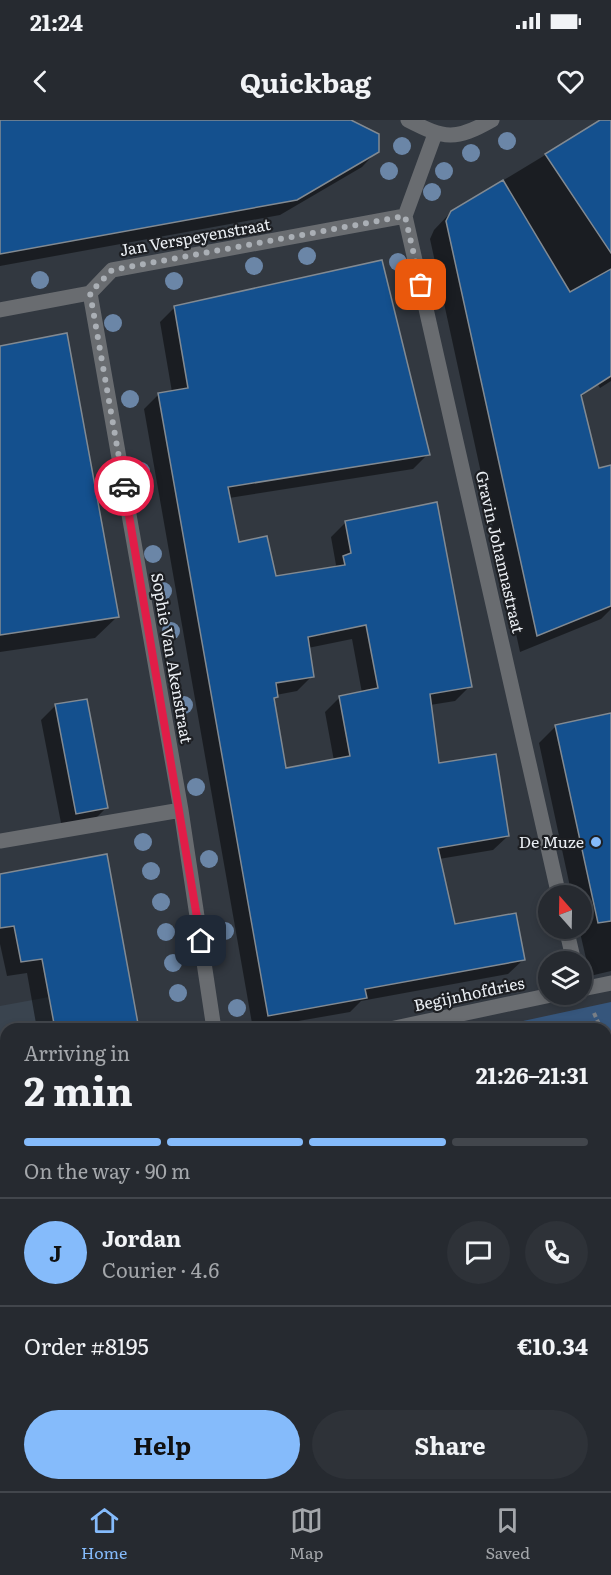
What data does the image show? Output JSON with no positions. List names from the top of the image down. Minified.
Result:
{"streets":{"street":["Jan Verspeyenstraat","Gravin Johannastraat","Sophie Van Akenstraat","Begijnhofdries"]},"crossings":[["Jan Verspeyenstraat","Gravin Johannastraat"],["Jan Verspeyenstraat","Sophie Van Akenstraat"]],"places":["De Muze"],"north":"top","page":{"status":"21:24","header":"Quickbag","heading":["2 min","Arriving in","21:26–21:31"],"panel":["Jordan","Courier · 4.6","Order #8195","€10.34"],"bar":"On the way · 90 m","round":"J","buttons":["Help","Share"],"tabs":["Home","Map","Saved"]}}
